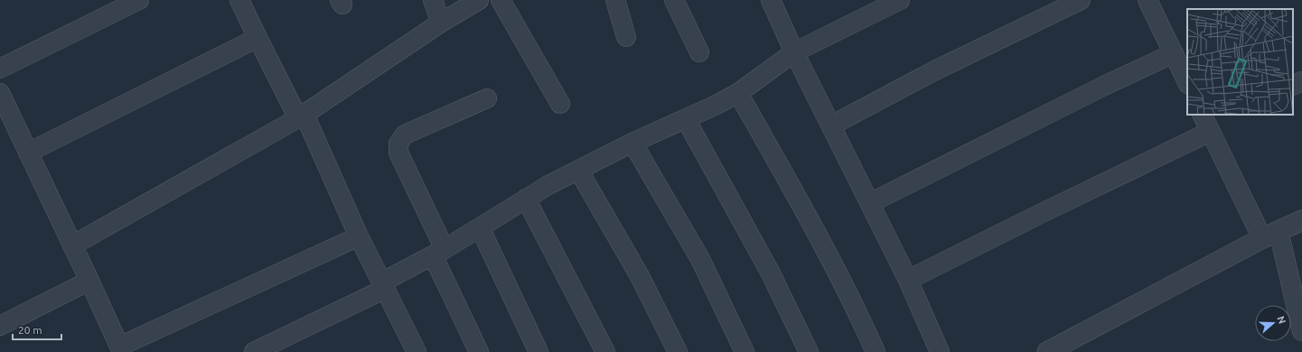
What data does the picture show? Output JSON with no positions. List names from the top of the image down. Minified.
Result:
{"scale_bar":"20 m","north":"right"}
